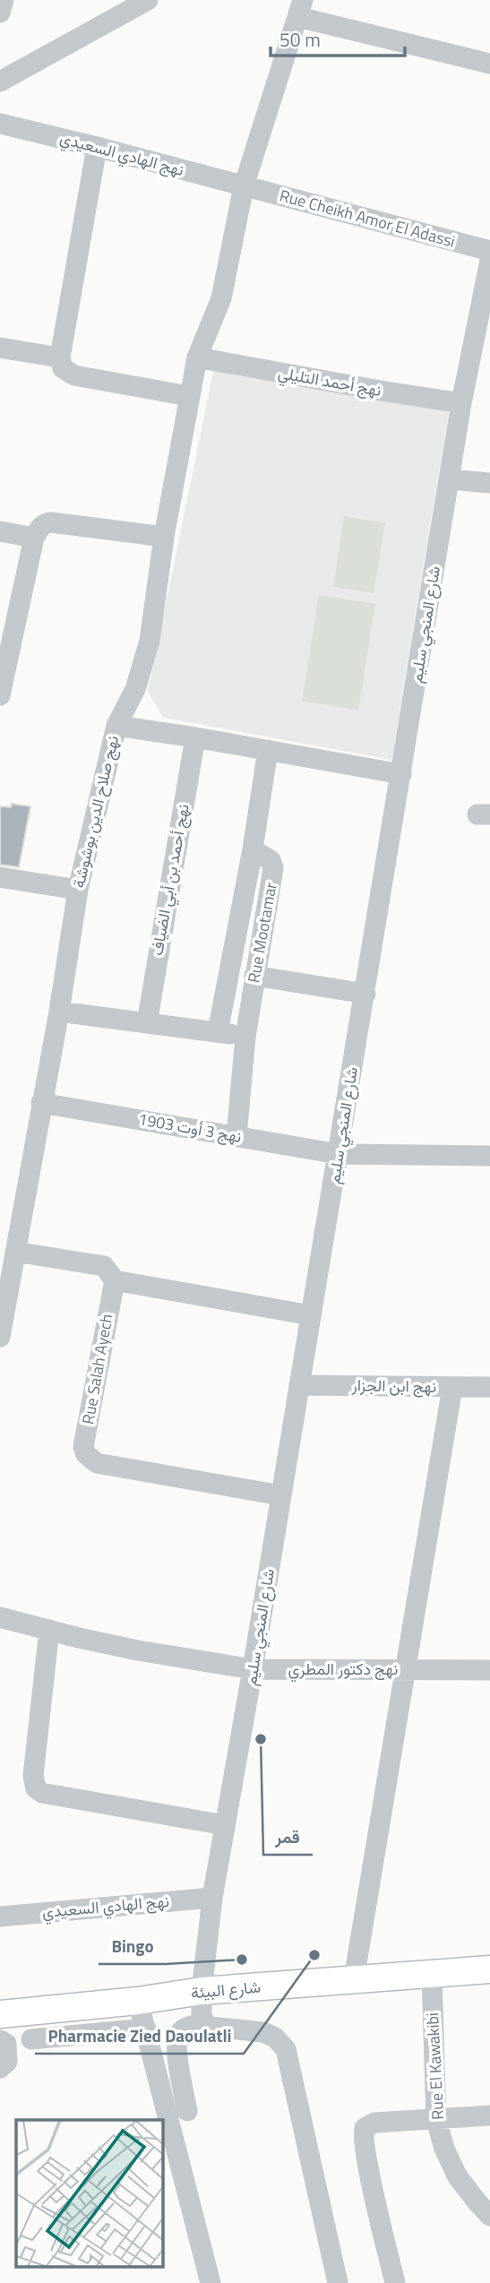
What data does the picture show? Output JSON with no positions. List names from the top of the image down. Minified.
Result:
{"streets":{"main road":["شارع البيئة"],"street":["نهج الهادي السعيدي","Rue Cheikh Amor El Adassi","نهج أحمد التليلي","شارع المنجي سليم","نهج صلاح الدين بوشوشة","نهج أحمد بن أبي الضياف","Rue Mootamar","نهج 3 أوت 1903","Rue Salah Ayech","نهج ابن الجزار","نهج دكتور المطري","Rue El Kawakibi"]},"crossings":[["نهج الهادي السعيدي","Rue Cheikh Amor El Adassi"],["نهج الهادي السعيدي","شارع المنجي سليم"],["نهج الهادي السعيدي","نهج صلاح الدين بوشوشة"],["Rue Cheikh Amor El Adassi","نهج صلاح الدين بوشوشة"],["نهج أحمد التليلي","شارع المنجي سليم"],["نهج أحمد التليلي","نهج صلاح الدين بوشوشة"],["شارع المنجي سليم","نهج 3 أوت 1903"],["شارع المنجي سليم","Rue Salah Ayech"],["شارع المنجي سليم","نهج ابن الجزار"],["شارع المنجي سليم","نهج دكتور المطري"],["شارع المنجي سليم","شارع البيئة"],["نهج صلاح الدين بوشوشة","نهج 3 أوت 1903"],["Rue Mootamar","نهج 3 أوت 1903"],["شارع البيئة","Rue El Kawakibi"]],"places":["قمر","Pharmacie Zied Daoulatli","Bingo"],"scale_bar":"50 m"}
